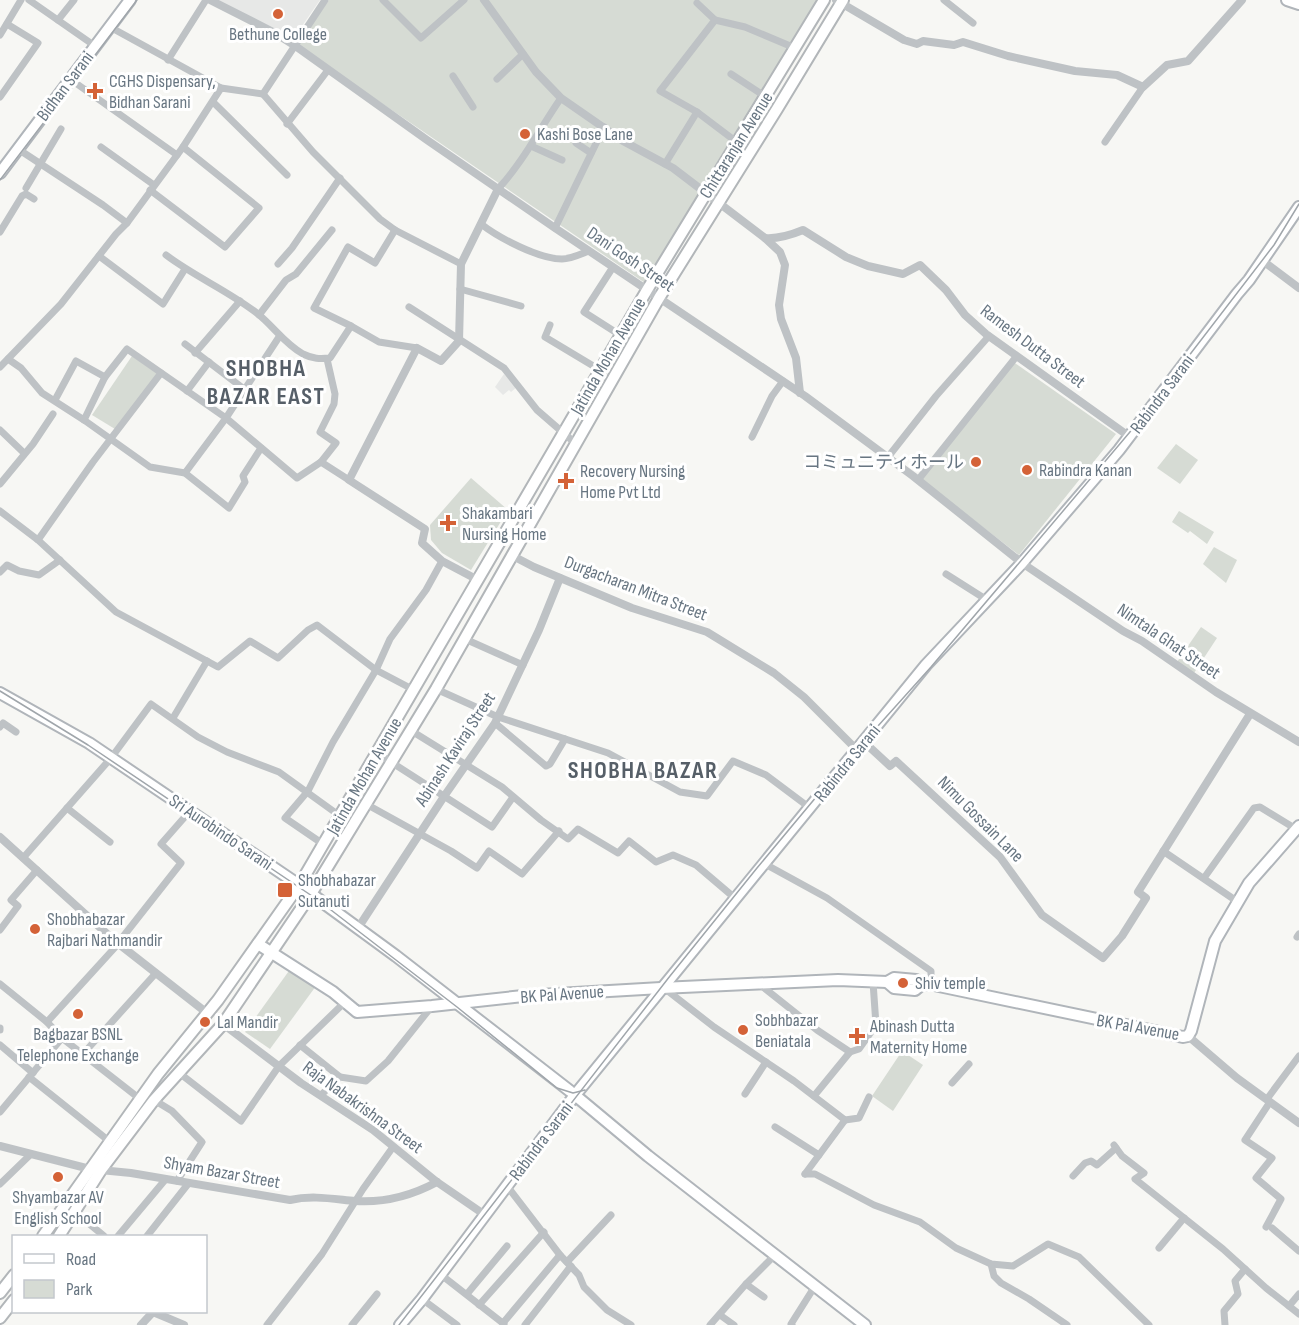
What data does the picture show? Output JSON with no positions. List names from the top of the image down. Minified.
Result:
{"streets":{"main road":["Bidhan Sarani","Chittaranjan Avenue","Jatinda Mohan Avenue","Rabindra Sarani","Sri Aurobindo Sarani","BK Pal Avenue"],"street":["Dani Gosh Street","Ramesh Dutta Street","Durgacharan Mitra Street","Nimtala Ghat Street","Abinash Kaviraj Street","Nimu Gossain Lane","Raja Nabakrishna Street","Shyam Bazar Street"]},"crossings":[["Chittaranjan Avenue","Dani Gosh Street"],["Chittaranjan Avenue","Jatinda Mohan Avenue"],["Dani Gosh Street","Jatinda Mohan Avenue"],["Dani Gosh Street","Rabindra Sarani"],["Dani Gosh Street","Nimtala Ghat Street"],["Ramesh Dutta Street","Rabindra Sarani"],["Jatinda Mohan Avenue","Sri Aurobindo Sarani"],["Jatinda Mohan Avenue","BK Pal Avenue"],["Jatinda Mohan Avenue","Shyam Bazar Street"],["Rabindra Sarani","Durgacharan Mitra Street"],["Rabindra Sarani","Nimtala Ghat Street"],["Rabindra Sarani","Nimu Gossain Lane"],["Rabindra Sarani","Sri Aurobindo Sarani"],["Rabindra Sarani","BK Pal Avenue"],["Rabindra Sarani","Raja Nabakrishna Street"],["Durgacharan Mitra Street","Abinash Kaviraj Street"],["Durgacharan Mitra Street","Nimu Gossain Lane"],["Abinash Kaviraj Street","Sri Aurobindo Sarani"],["Sri Aurobindo Sarani","BK Pal Avenue"],["Raja Nabakrishna Street","Shyam Bazar Street"]],"districts":["SHOBHA BAZAR EAST","SHOBHA BAZAR"],"places":{"other":["Bethune College","Kashi Bose Lane","コミュニティホール","Rabindra Kanan","Shobhabazar Rajbari Nathmandir","Shiv temple","Bagbazar BSNL Telephone Exchange","Lal Mandir","Sobhbazar Beniatala","Shyambazar AV English School"],"health":["CGHS Dispensary, Bidhan Sarani","Recovery Nursing Home Pvt Ltd","Shakambari Nursing Home","Abinash Dutta Maternity Home"],"transit":["Shobhabazar Sutanuti"]},"legend":["Road","Park"]}
